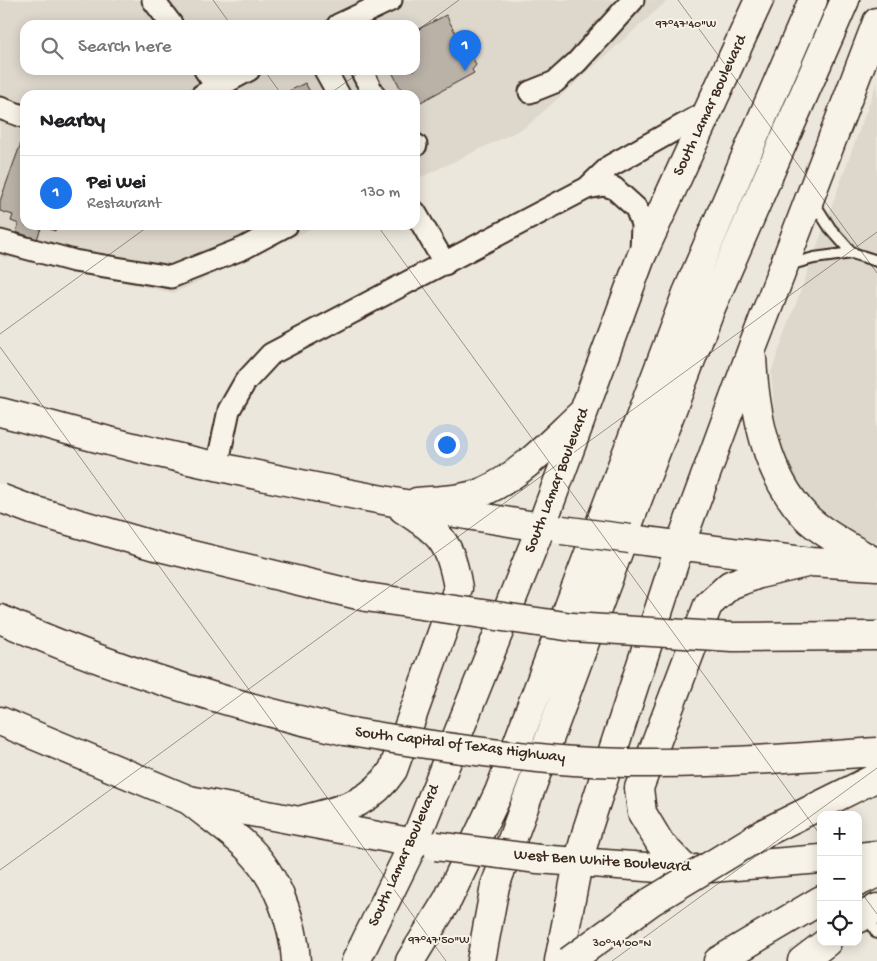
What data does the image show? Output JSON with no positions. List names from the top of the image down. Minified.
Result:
{"streets":{"main road":["South Lamar Boulevard","South Capital of Texas Highway","West Ben White Boulevard"]},"crossings":[["South Lamar Boulevard","West Ben White Boulevard"]],"page":{"search":"Search here","pins":"1","heading":"Nearby","list":[{"mark":"1","name":"Pei Wei","note":"Restaurant","value":"130 m"}],"map_buttons":["+","−"]},"coordinates":["97°47'40\"W","97°47'50\"W","30°14'00\"N"]}
